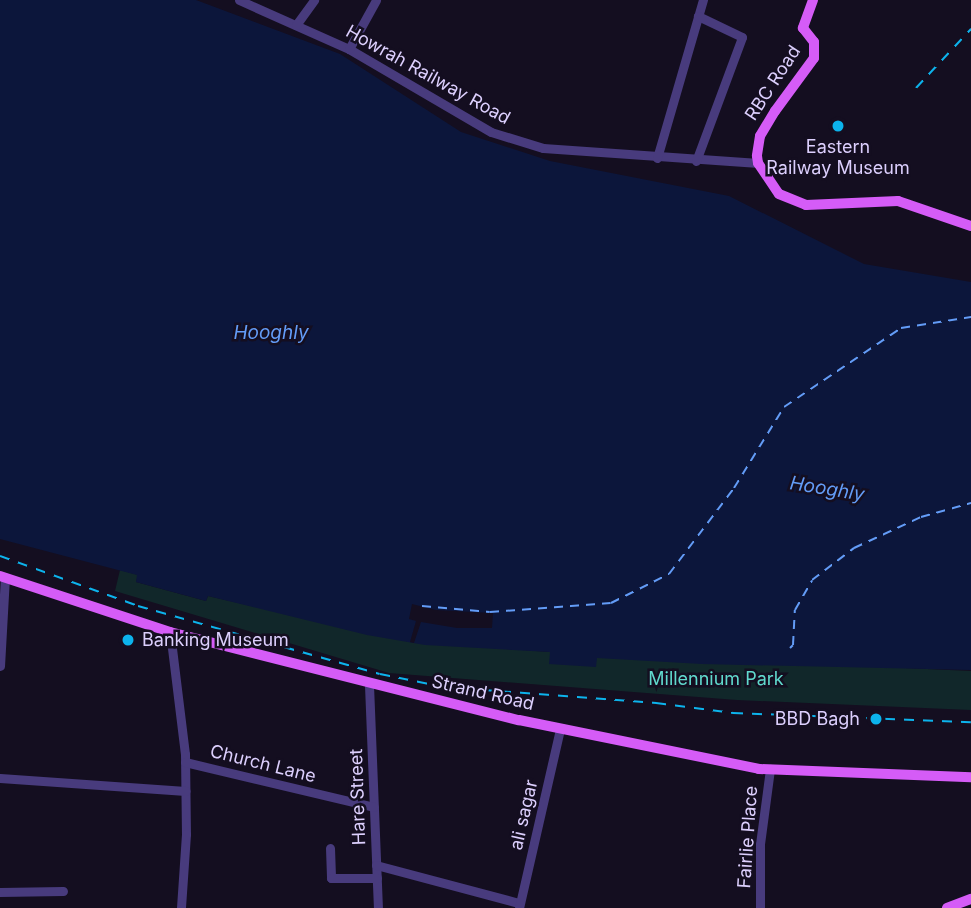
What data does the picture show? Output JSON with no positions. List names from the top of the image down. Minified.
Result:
{"streets":{"main road":["RBC Road","Strand Road"],"street":["Howrah Railway Road","Church Lane","Hare Street","ali sagar","Fairlie Place"]},"crossings":[["Howrah Railway Road","RBC Road"],["Strand Road","Hare Street"],["Strand Road","ali sagar"],["Strand Road","Fairlie Place"],["Church Lane","Hare Street"]],"water":["Hooghly"],"parks":["Millennium Park"],"places":["Eastern Railway Museum","Banking Museum","BBD Bagh"]}
